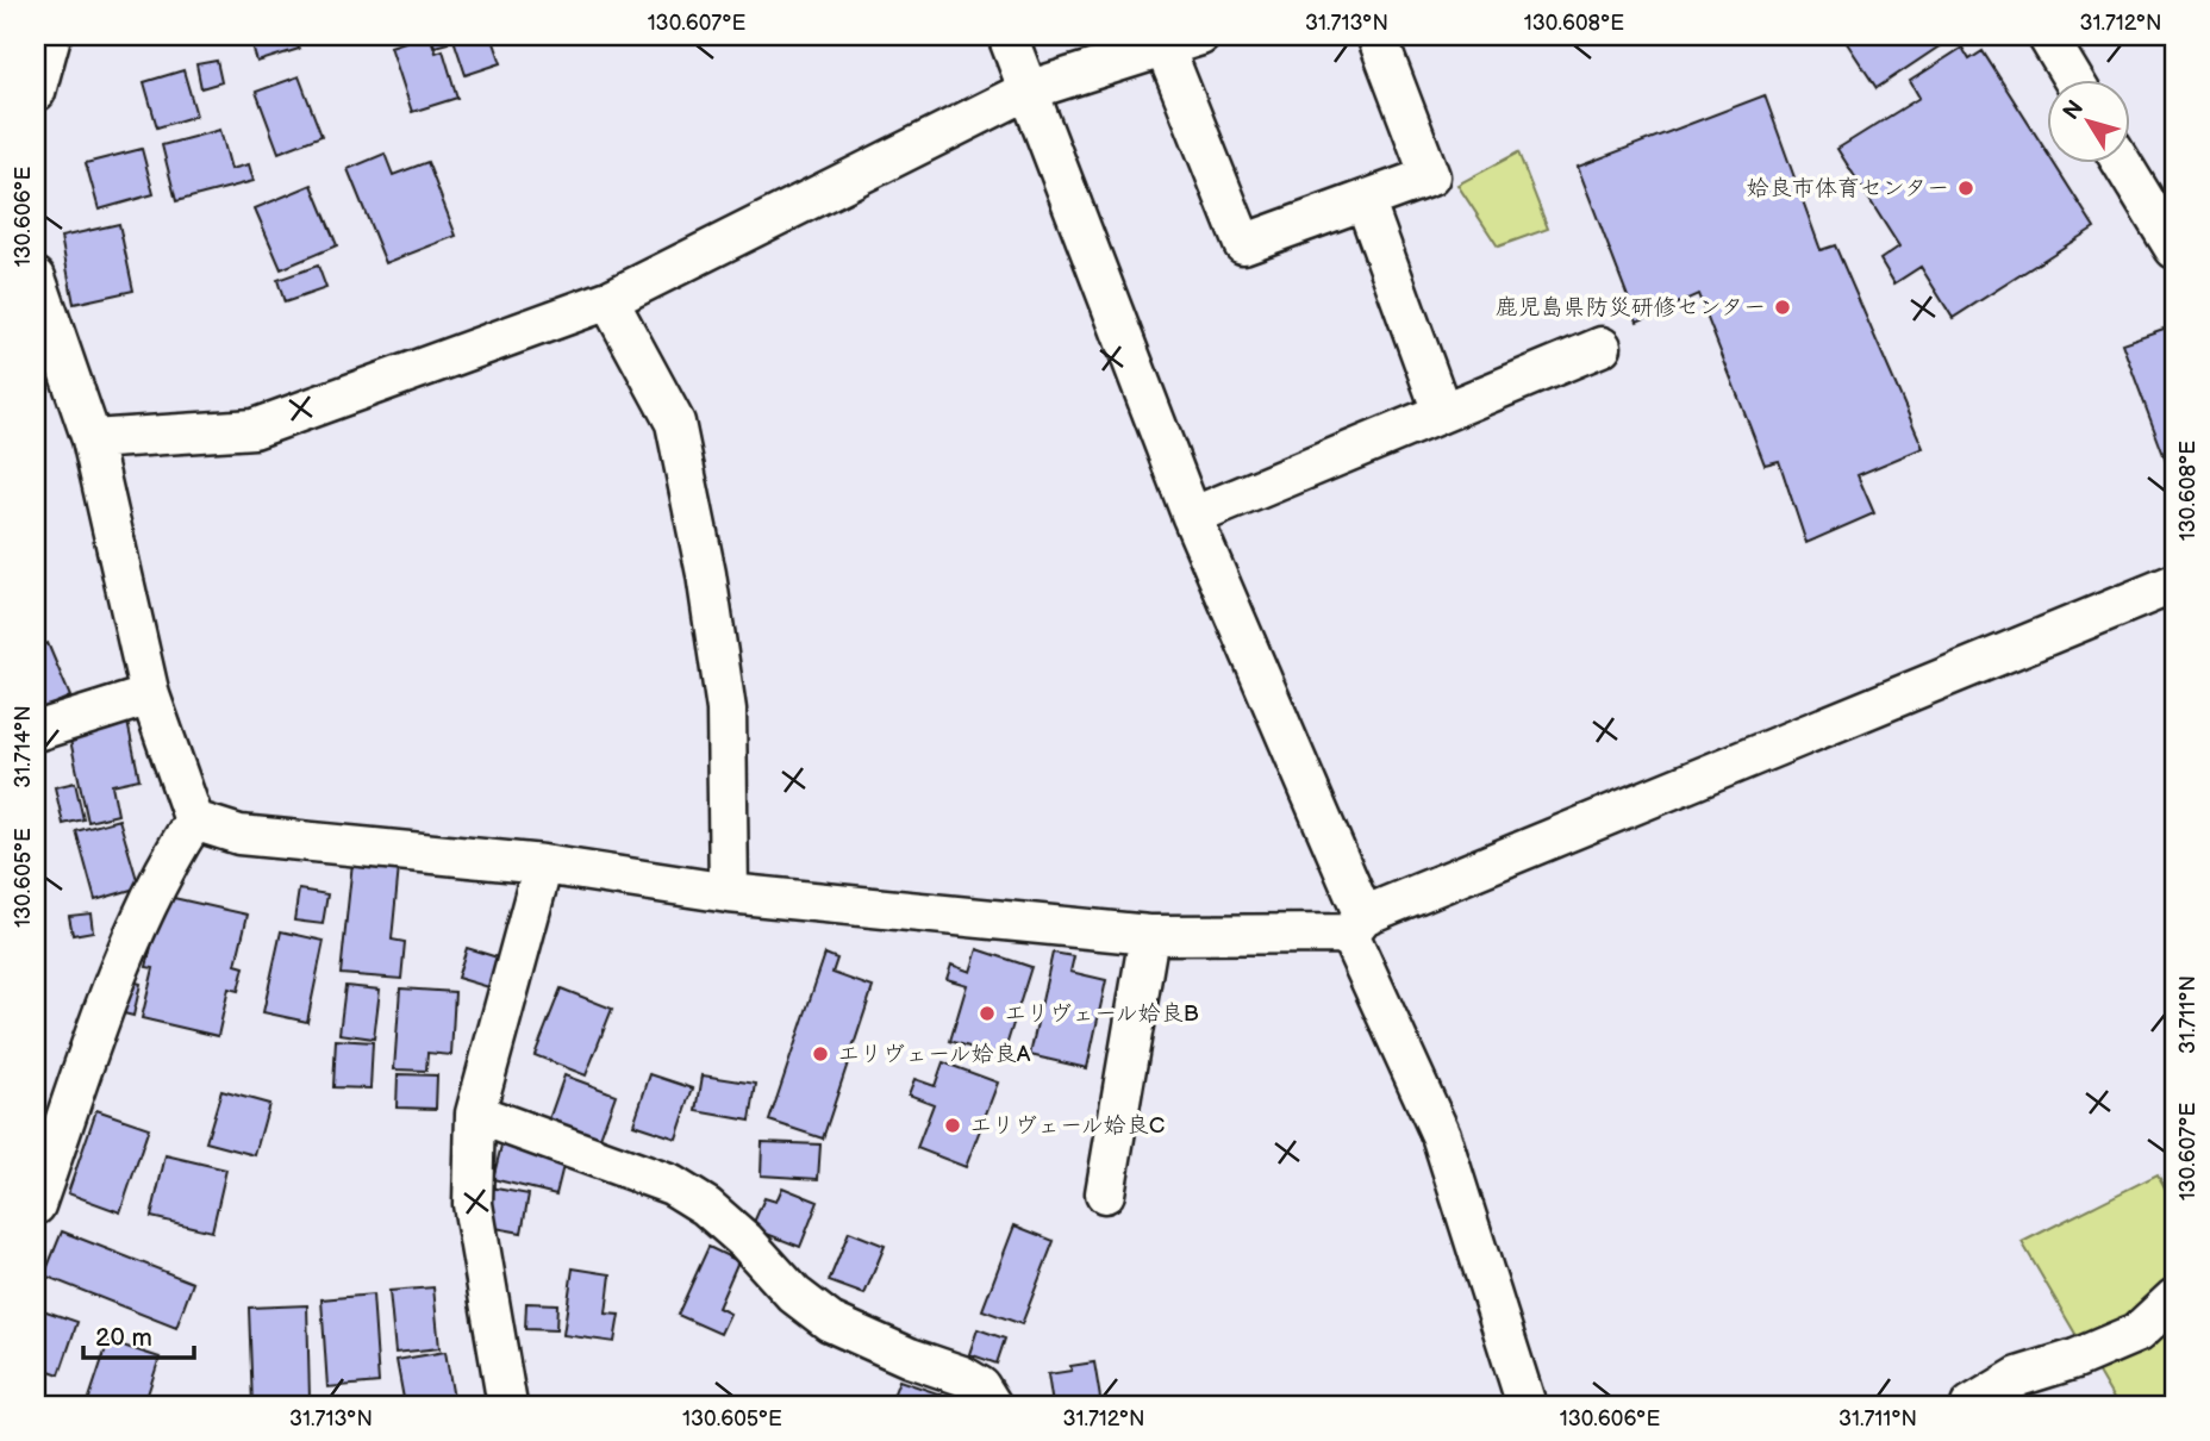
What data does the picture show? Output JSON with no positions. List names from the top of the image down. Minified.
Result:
{"places":["姶良市体育センター","鹿児島県防災研修センター","エリヴェール姶良B","エリヴェール姶良A","エリヴェール姶良C"],"scale_bar":"20 m","north":"top left","coordinates":["130.607°E","31.713°N","130.608°E","31.712°N","130.606°E","31.714°N","130.605°E","31.711°N"]}
